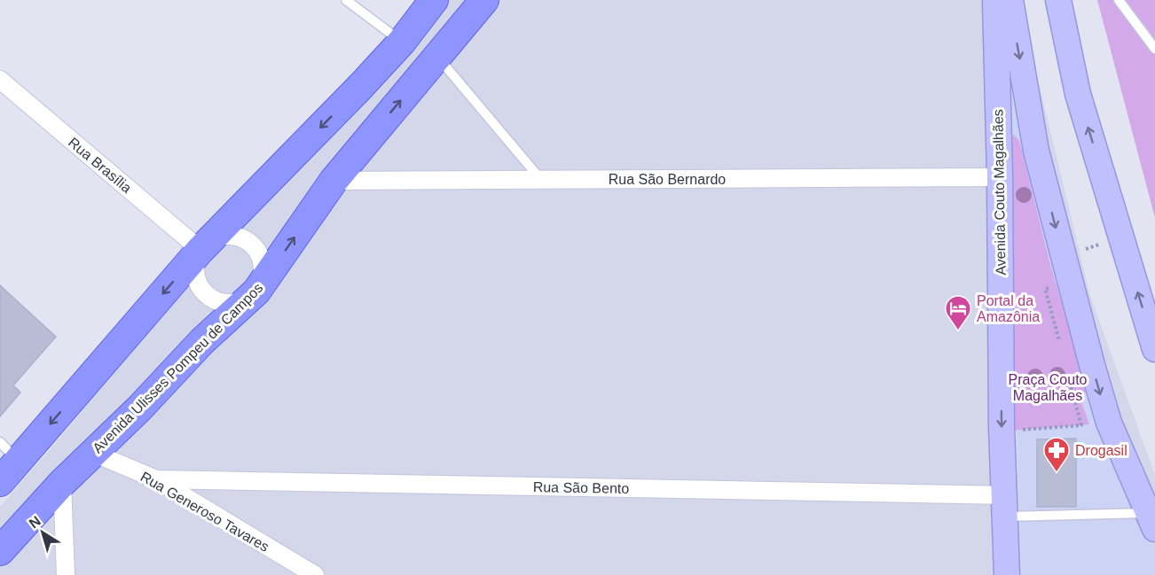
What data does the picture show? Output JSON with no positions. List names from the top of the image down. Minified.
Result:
{"streets":{"main road":["Avenida Couto Magalhães","Avenida Ulisses Pompeu de Campos"],"street":["Rua Brasília","Rua São Bernardo","Rua São Bento","Rua Generoso Tavares"]},"crossings":[["Rua Brasília","Avenida Ulisses Pompeu de Campos"],["Rua São Bernardo","Avenida Couto Magalhães"],["Rua São Bernardo","Avenida Ulisses Pompeu de Campos"],["Avenida Couto Magalhães","Rua São Bento"],["Avenida Ulisses Pompeu de Campos","Rua Generoso Tavares"],["Rua São Bento","Rua Generoso Tavares"]],"parks":["Praça Couto Magalhães"],"places":{"hotel":["Portal da Amazônia"],"pharmacy":["Drogasil"]},"north":"top left"}
